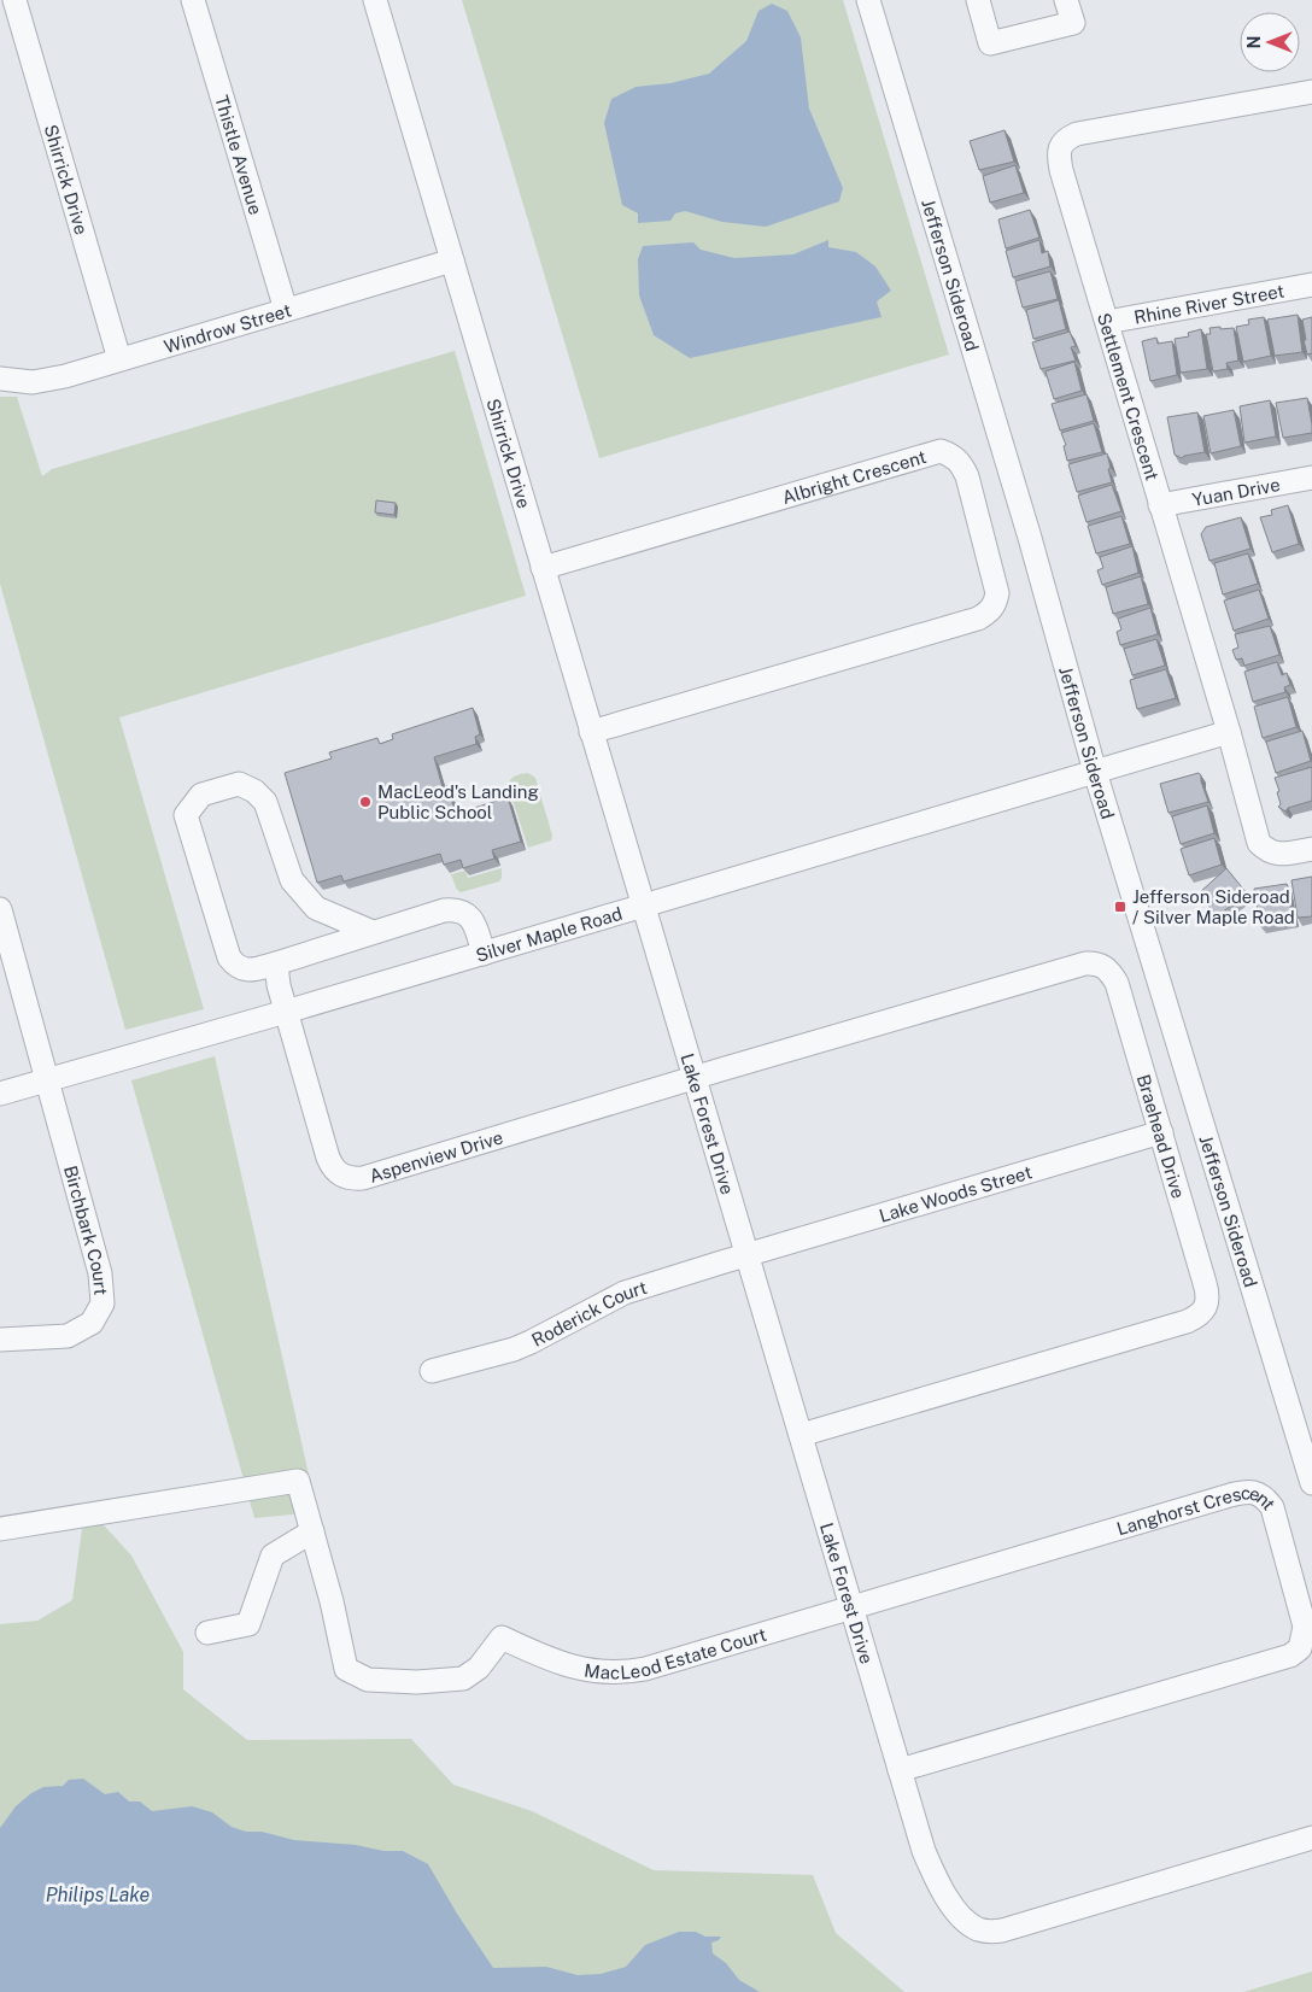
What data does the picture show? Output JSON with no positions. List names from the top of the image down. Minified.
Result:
{"streets":{"street":["Thistle Avenue","Shirrick Drive","Jefferson Sideroad","Rhine River Street","Windrow Street","Settlement Crescent","Albright Crescent","Yuan Drive","Silver Maple Road","Lake Forest Drive","Braehead Drive","Aspenview Drive","Lake Woods Street","Birchbark Court","Roderick Court","Langhorst Crescent","MacLeod Estate Court"]},"crossings":[["Thistle Avenue","Windrow Street"],["Shirrick Drive","Windrow Street"],["Shirrick Drive","Albright Crescent"],["Shirrick Drive","Silver Maple Road"],["Shirrick Drive","Lake Forest Drive"],["Jefferson Sideroad","Silver Maple Road"],["Rhine River Street","Settlement Crescent"],["Settlement Crescent","Yuan Drive"],["Settlement Crescent","Silver Maple Road"],["Silver Maple Road","Lake Forest Drive"],["Silver Maple Road","Aspenview Drive"],["Silver Maple Road","Birchbark Court"],["Lake Forest Drive","Braehead Drive"],["Lake Forest Drive","Aspenview Drive"],["Lake Forest Drive","Lake Woods Street"],["Lake Forest Drive","Roderick Court"],["Lake Forest Drive","Langhorst Crescent"],["Lake Forest Drive","MacLeod Estate Court"],["Braehead Drive","Aspenview Drive"],["Braehead Drive","Lake Woods Street"],["Lake Woods Street","Roderick Court"],["Langhorst Crescent","MacLeod Estate Court"]],"water":["Philips Lake"],"places":{"other":["MacLeod's Landing Public School"],"transit":["Jefferson Sideroad / Silver Maple Road"]},"north":"left"}
